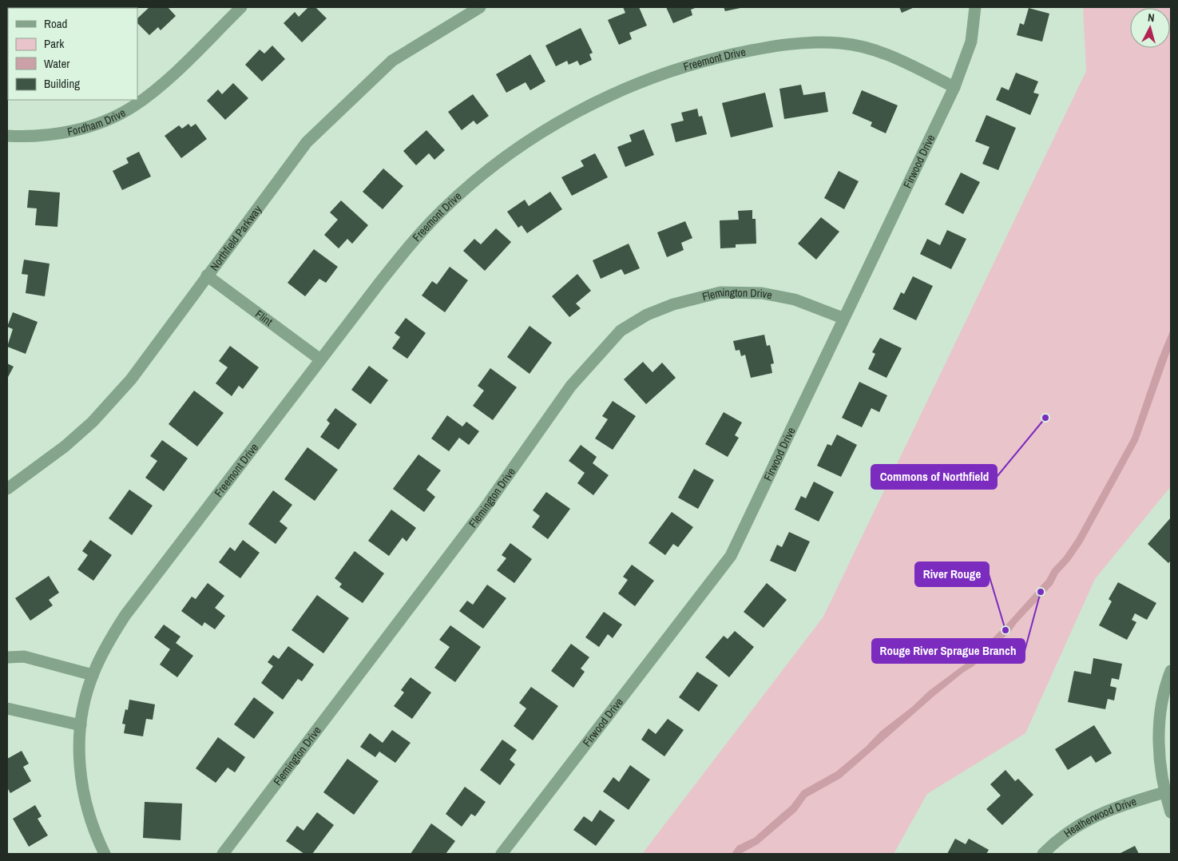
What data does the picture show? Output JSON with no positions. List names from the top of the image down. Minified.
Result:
{"streets":{"street":["Freemont Drive","Fordham Drive","Firwood Drive","Northfield Parkway","Flemington Drive","Flint","Heatherwood Drive"]},"crossings":[["Freemont Drive","Firwood Drive"],["Freemont Drive","Flint"],["Firwood Drive","Flemington Drive"],["Northfield Parkway","Flint"]],"places":["Commons of Northfield","Rouge River Sprague Branch","River Rouge"],"legend":["Road","Park","Water","Building"],"north":"top"}
